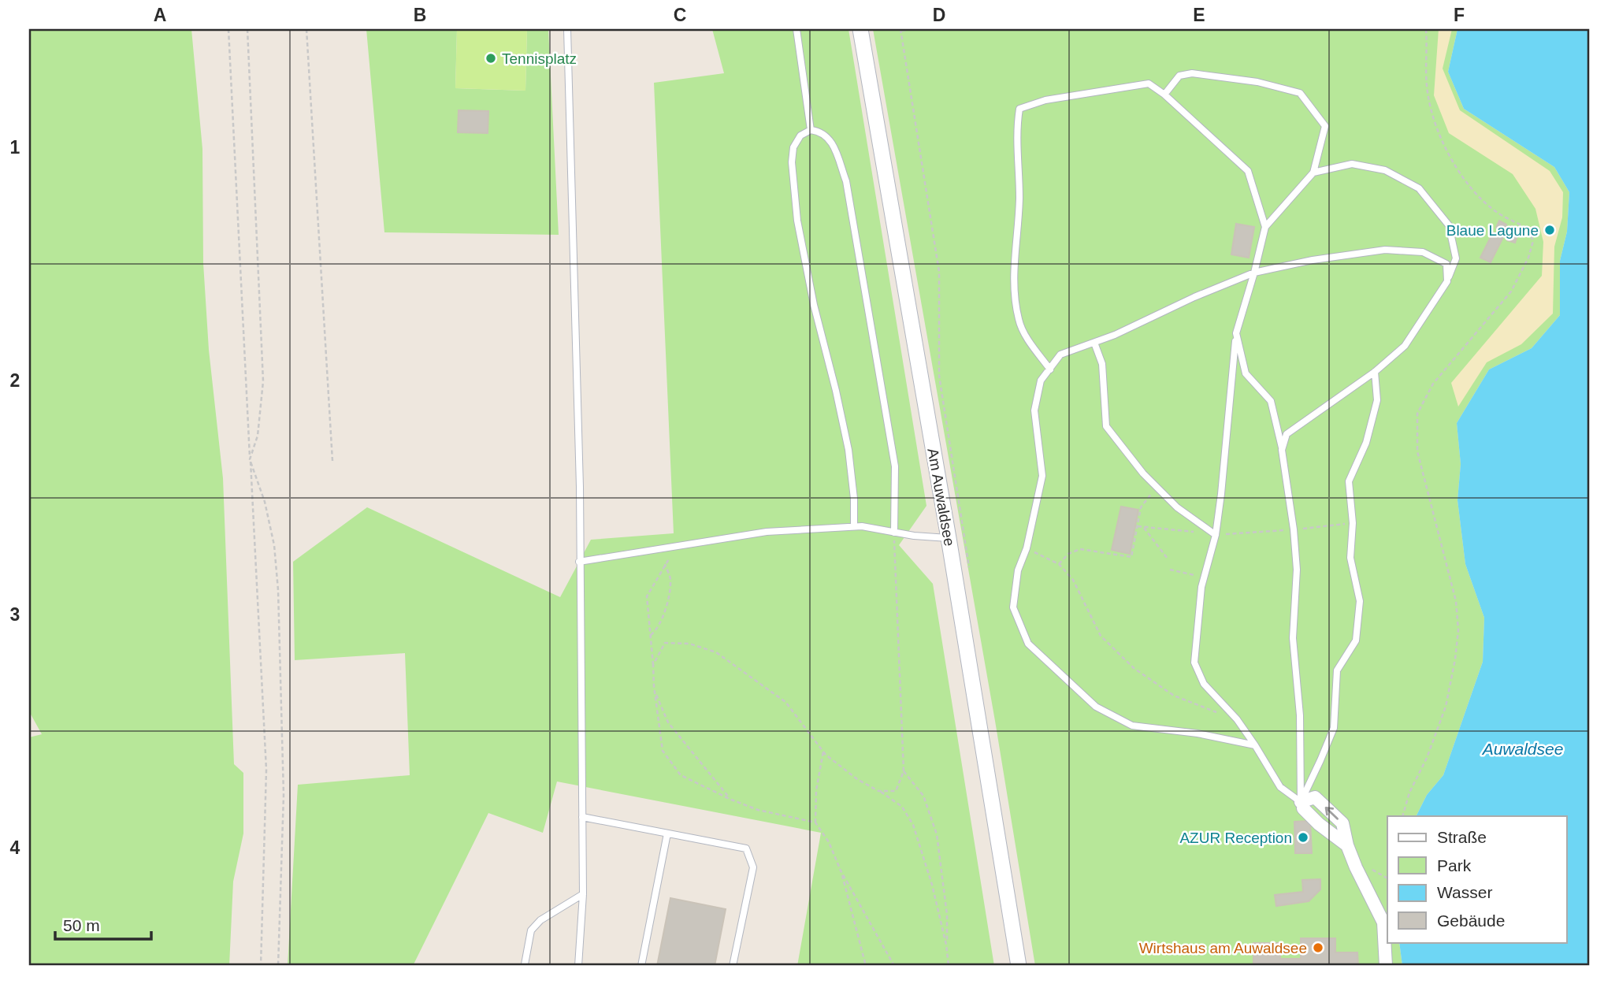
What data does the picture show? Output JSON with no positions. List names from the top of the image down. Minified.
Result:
{"streets":{"street":["Am Auwaldsee"]},"water":["Auwaldsee"],"places":["Tennisplatz","Blaue Lagune","AZUR Reception","Wirtshaus am Auwaldsee"],"legend":["Straße","Park","Wasser","Gebäude"],"scale_bar":"50 m","grid":{"columns":["A","B","C","D","E","F"],"rows":["1","2","3","4"]}}
